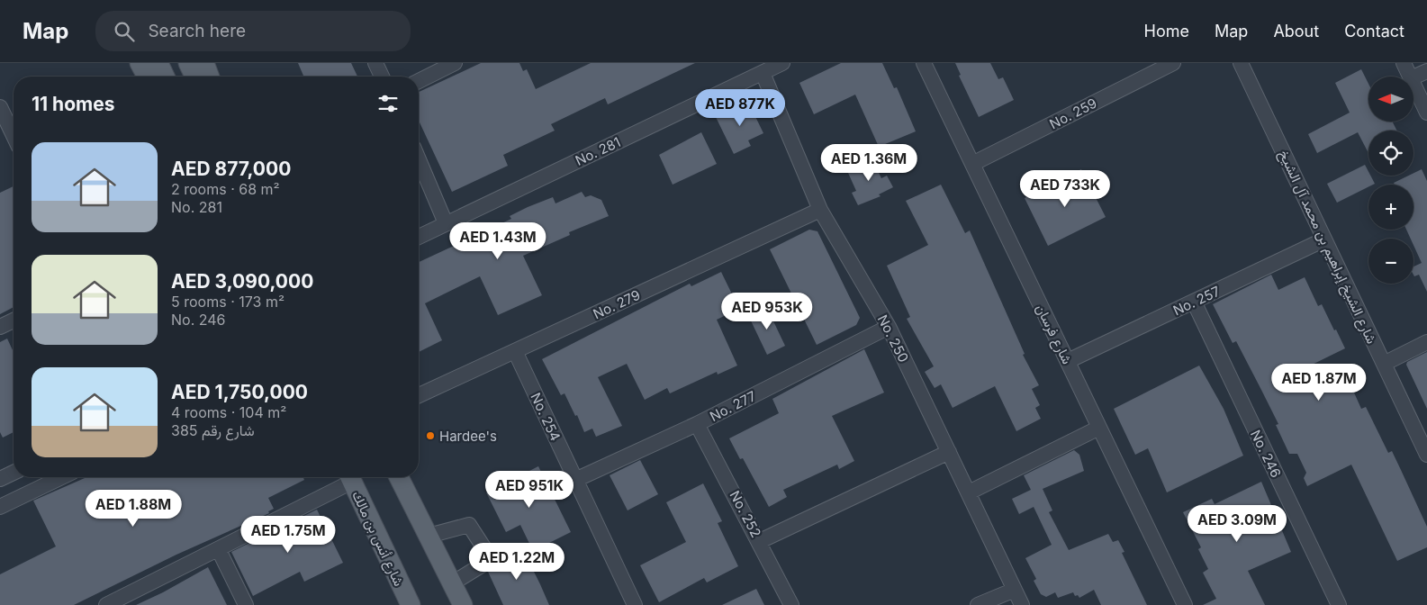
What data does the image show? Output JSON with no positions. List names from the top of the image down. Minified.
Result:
{"streets":{"main road":["شارع أنس بن مالك"],"street":["No. 259","No. 281","شارع الشيخ إبراهيم بن محمد آل الشيخ","No. 257","No. 279","شارع فرسان","No. 250","No. 277","No. 254","No. 246","No. 252"]},"crossings":[["No. 259","شارع فرسان"],["No. 281","No. 250"],["شارع الشيخ إبراهيم بن محمد آل الشيخ","No. 257"],["No. 257","شارع فرسان"],["No. 257","No. 246"],["No. 279","No. 250"],["No. 279","No. 254"],["No. 250","No. 277"],["No. 277","No. 254"],["No. 277","No. 252"]],"places":["Hardee's"],"north":"left","page":{"header":"Map","search":"Search here","nav":["Home","Map","About","Contact"],"map_buttons":["+","−"],"heading":"11 homes","price":["AED 877K","AED 1.36M","AED 733K","AED 1.43M","AED 953K","AED 1.87M","AED 951K","AED 1.88M","AED 3.09M","AED 1.75M","AED 1.22M"],"list":[{"name":"AED 877,000","note":"2 rooms · 68 m² · No. 281"},{"name":"AED 3,090,000","note":"5 rooms · 173 m² · No. 246"},{"name":"AED 1,750,000","note":"4 rooms · 104 m² · شارع رقم 385"}]}}
